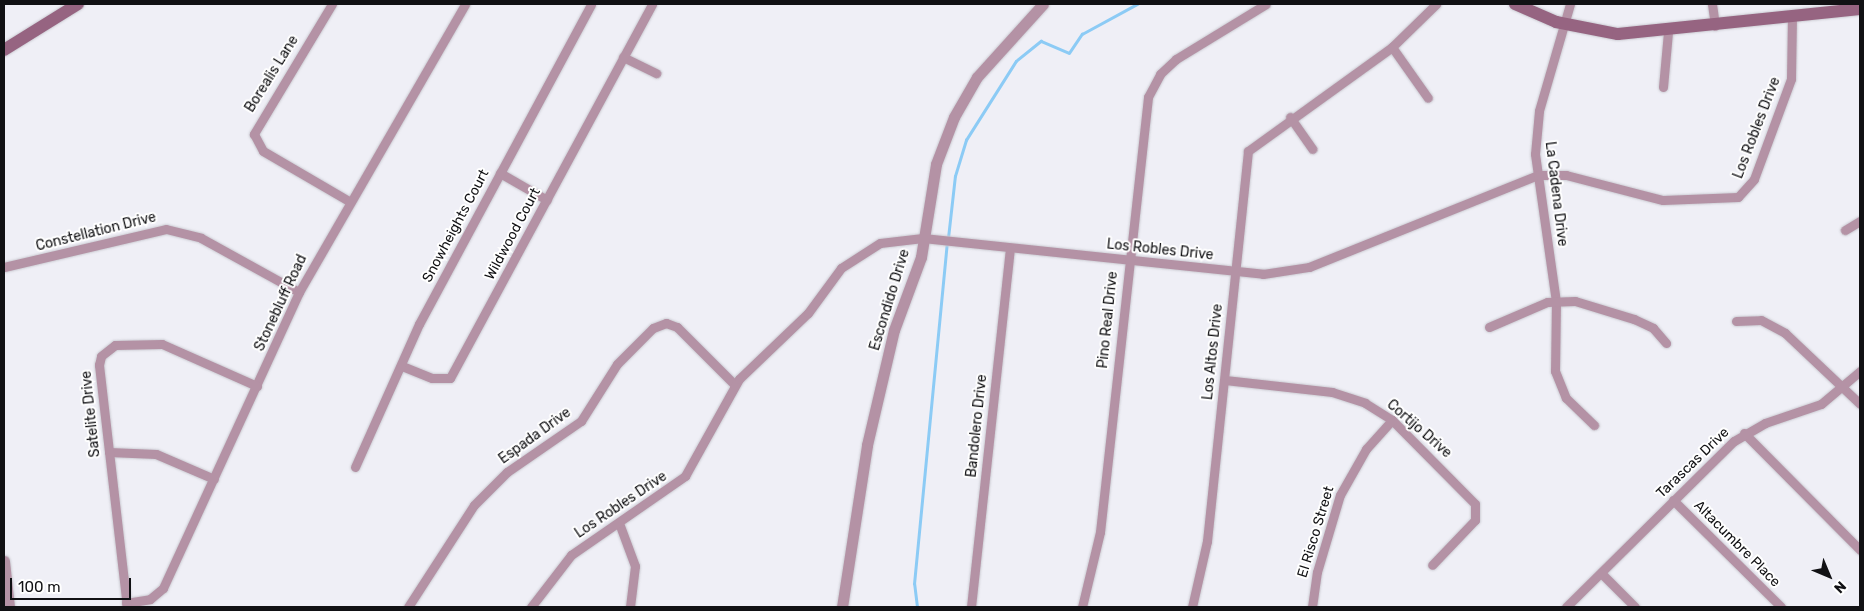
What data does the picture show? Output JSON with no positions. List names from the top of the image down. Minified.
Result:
{"streets":{"street":["Borealis Lane","Los Robles Drive","La Cadena Drive","Snowheights Court","Constellation Drive","Wildwood Court","Escondido Drive","Stonebluff Road","Pino Real Drive","Los Altos Drive","Satelite Drive","Bandolero Drive","Cortijo Drive","Espada Drive","Tarascas Drive","El Risco Street","Altacumbre Place"]},"crossings":[["Borealis Lane","Stonebluff Road"],["Los Robles Drive","La Cadena Drive"],["Los Robles Drive","Escondido Drive"],["Los Robles Drive","Pino Real Drive"],["Los Robles Drive","Los Altos Drive"],["Los Robles Drive","Bandolero Drive"],["Los Robles Drive","Espada Drive"],["Snowheights Court","Wildwood Court"],["Constellation Drive","Stonebluff Road"],["Stonebluff Road","Satelite Drive"],["Los Altos Drive","Cortijo Drive"],["Cortijo Drive","El Risco Street"],["Tarascas Drive","Altacumbre Place"]],"scale_bar":"100 m","north":"bottom right"}
